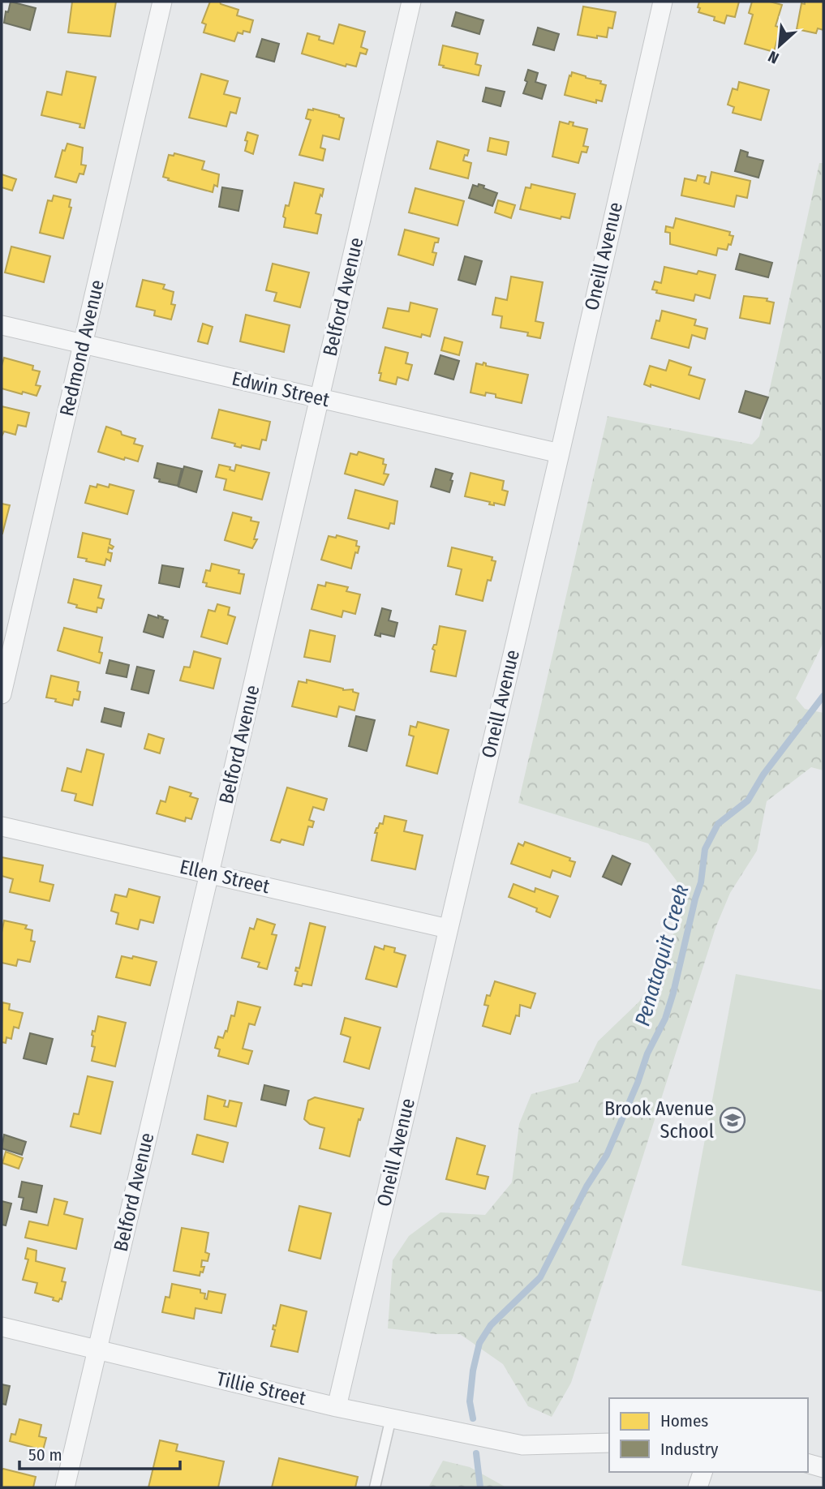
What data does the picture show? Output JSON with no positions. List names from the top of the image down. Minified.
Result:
{"streets":{"street":["Oneill Avenue","Belford Avenue","Redmond Avenue","Edwin Street","Ellen Street","Tillie Street"]},"crossings":[["Oneill Avenue","Edwin Street"],["Oneill Avenue","Ellen Street"],["Oneill Avenue","Tillie Street"],["Belford Avenue","Edwin Street"],["Belford Avenue","Ellen Street"],["Belford Avenue","Tillie Street"],["Redmond Avenue","Edwin Street"]],"water":["Penataquit Creek"],"places":{"school or university":["Brook Avenue School"]},"legend":["Homes","Industry"],"scale_bar":"50 m","north":"bottom left"}
